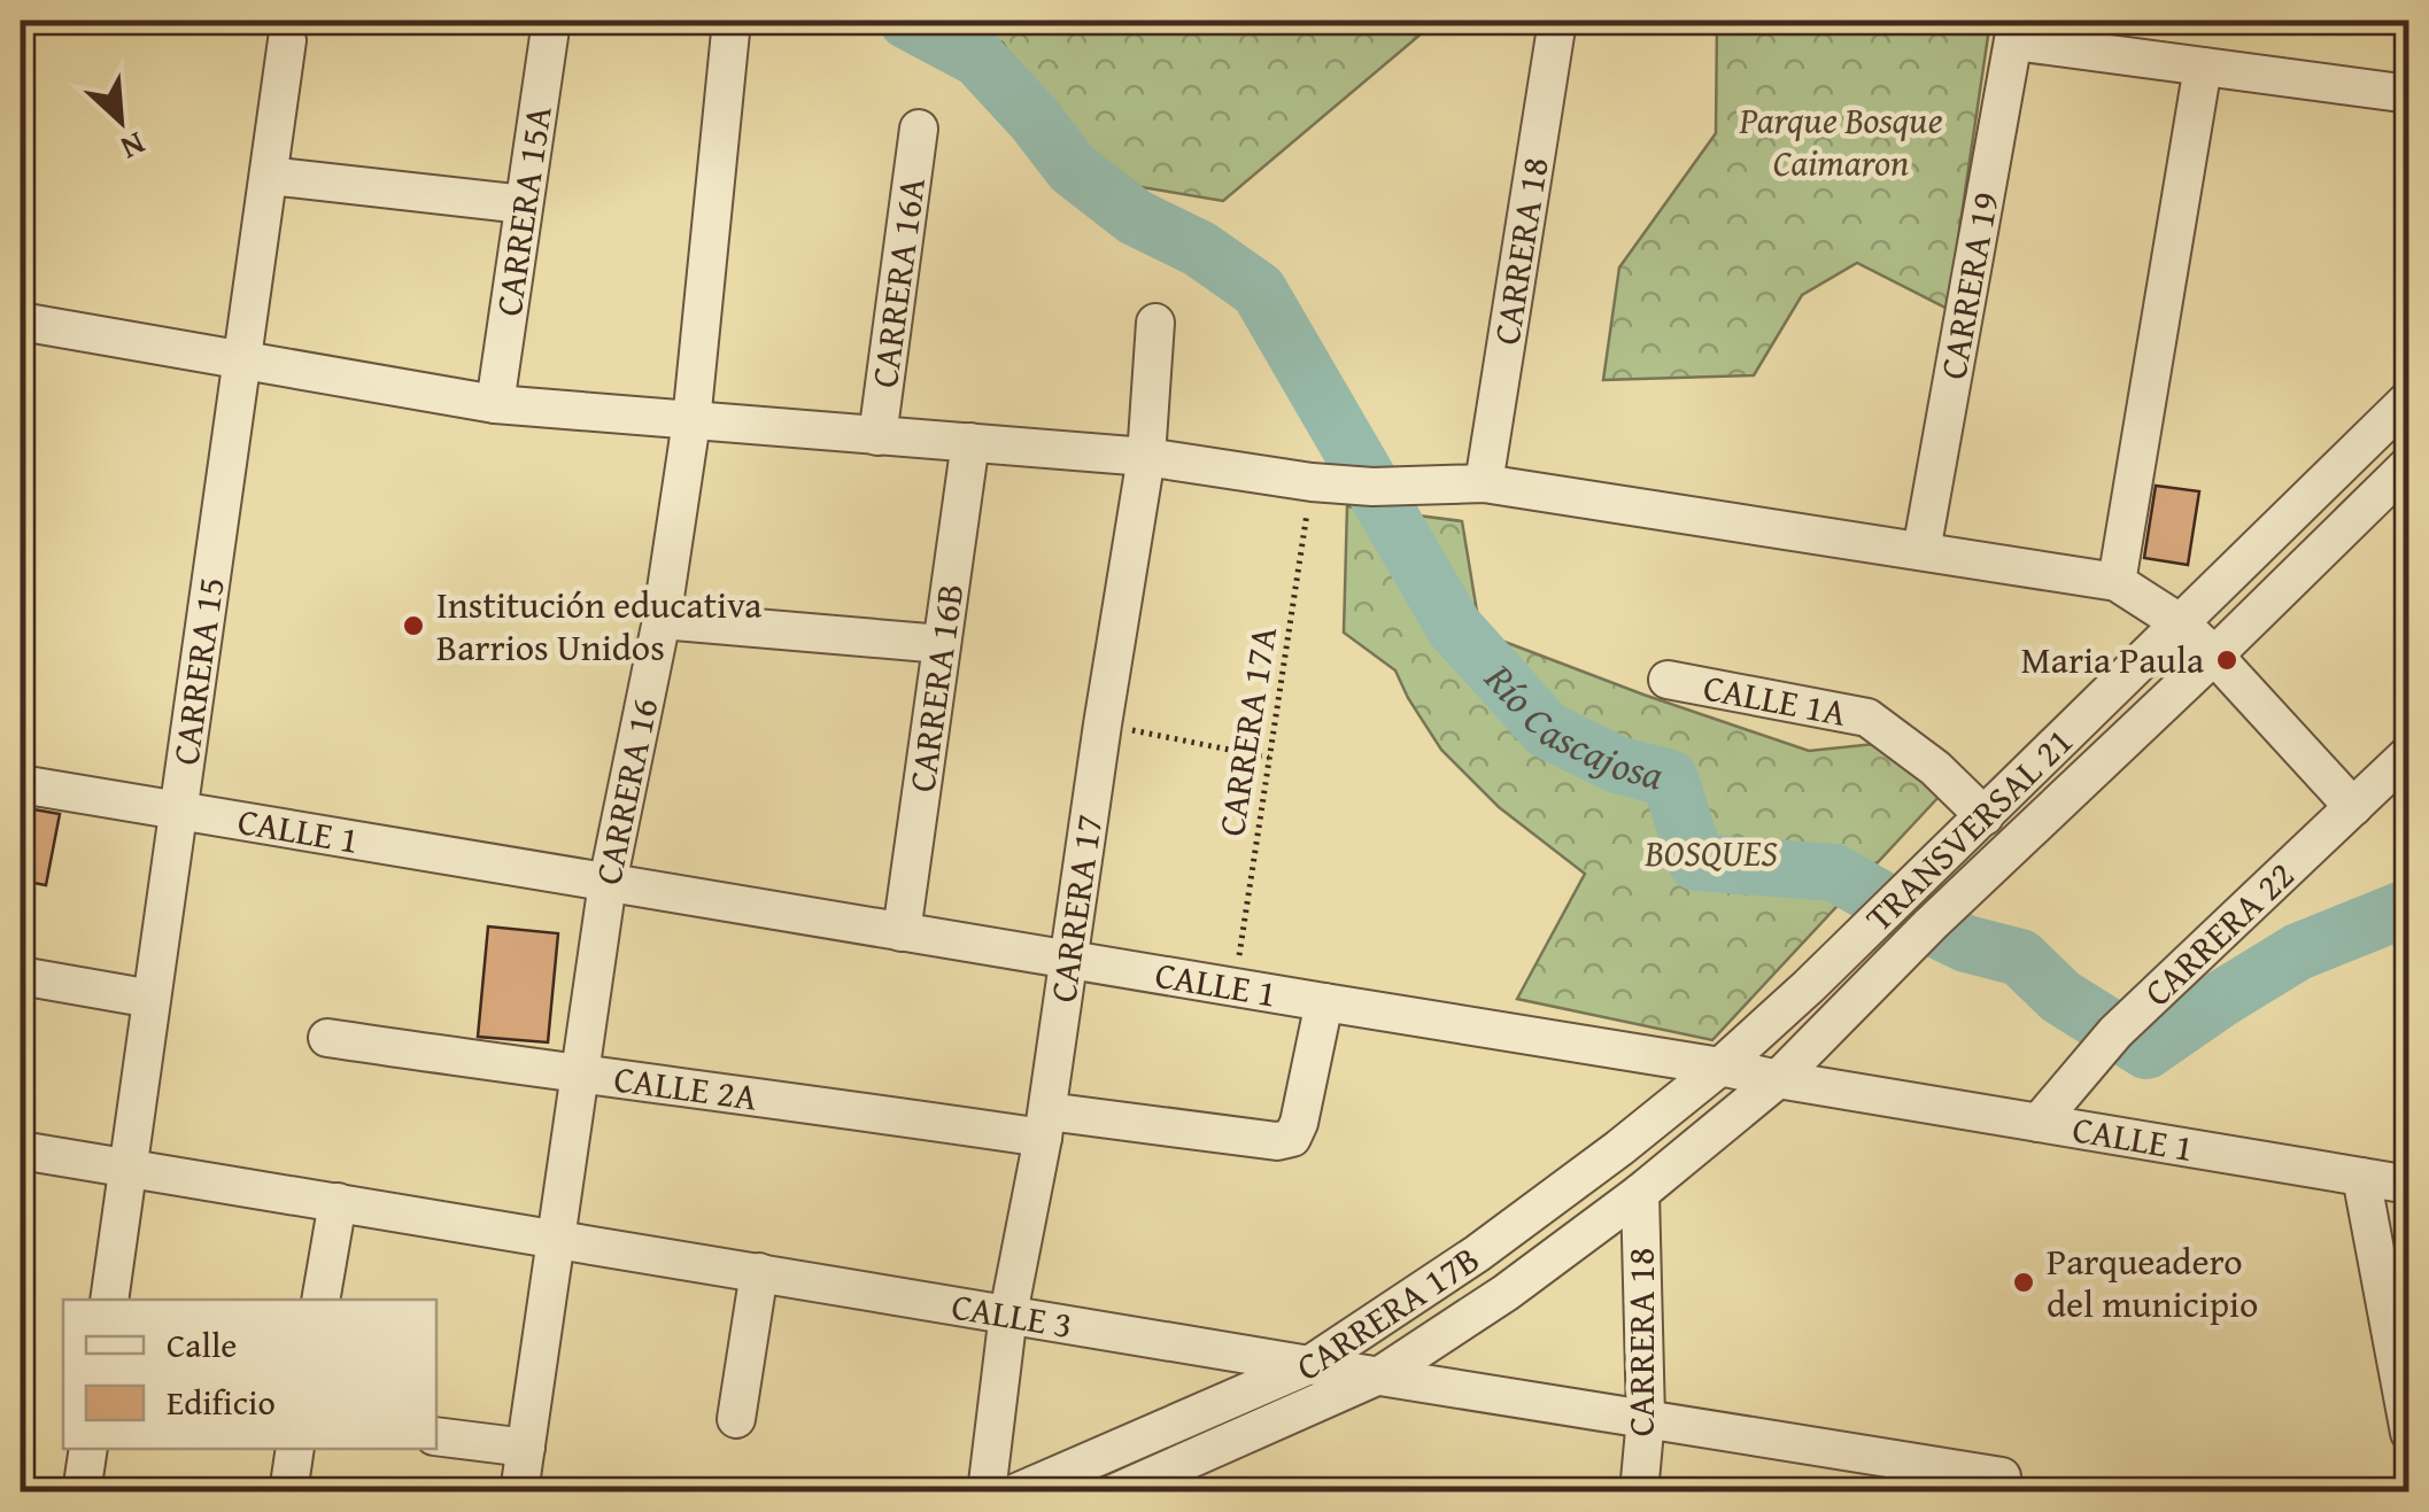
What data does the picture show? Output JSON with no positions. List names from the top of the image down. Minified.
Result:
{"streets":{"street":["CARRERA 15A","CARRERA 18","CARRERA 16A","CARRERA 19","CARRERA 15","CARRERA 16B","CALLE 1A","CARRERA 16","CALLE 1","TRANSVERSAL 21","CARRERA 17","CARRERA 22","CALLE 2A","CARRERA 17B","CALLE 3"],"path":["CARRERA 17A"]},"crossings":[["CARRERA 18","CARRERA 17B"],["CARRERA 18","CALLE 3"],["CARRERA 15","CALLE 1"],["CARRERA 15","CALLE 3"],["CARRERA 16B","CALLE 1"],["CALLE 1A","TRANSVERSAL 21"],["CARRERA 17A","CALLE 1"],["CARRERA 16","CALLE 1"],["CARRERA 16","CALLE 2A"],["CARRERA 16","CALLE 3"],["CALLE 1","TRANSVERSAL 21"],["CALLE 1","CARRERA 17"],["CALLE 1","CARRERA 22"],["CALLE 1","CALLE 2A"],["CALLE 1","CARRERA 17B"],["TRANSVERSAL 21","CARRERA 17B"],["CARRERA 17","CALLE 2A"],["CARRERA 17","CALLE 3"],["CARRERA 17B","CALLE 3"]],"water":["Río Cascajosa"],"parks":["Parque Bosque Caimaron","BOSQUES"],"places":["Institución educativa Barrios Unidos","Maria Paula","Parqueadero del municipio"],"legend":["Calle","Edificio"],"north":"bottom right"}
